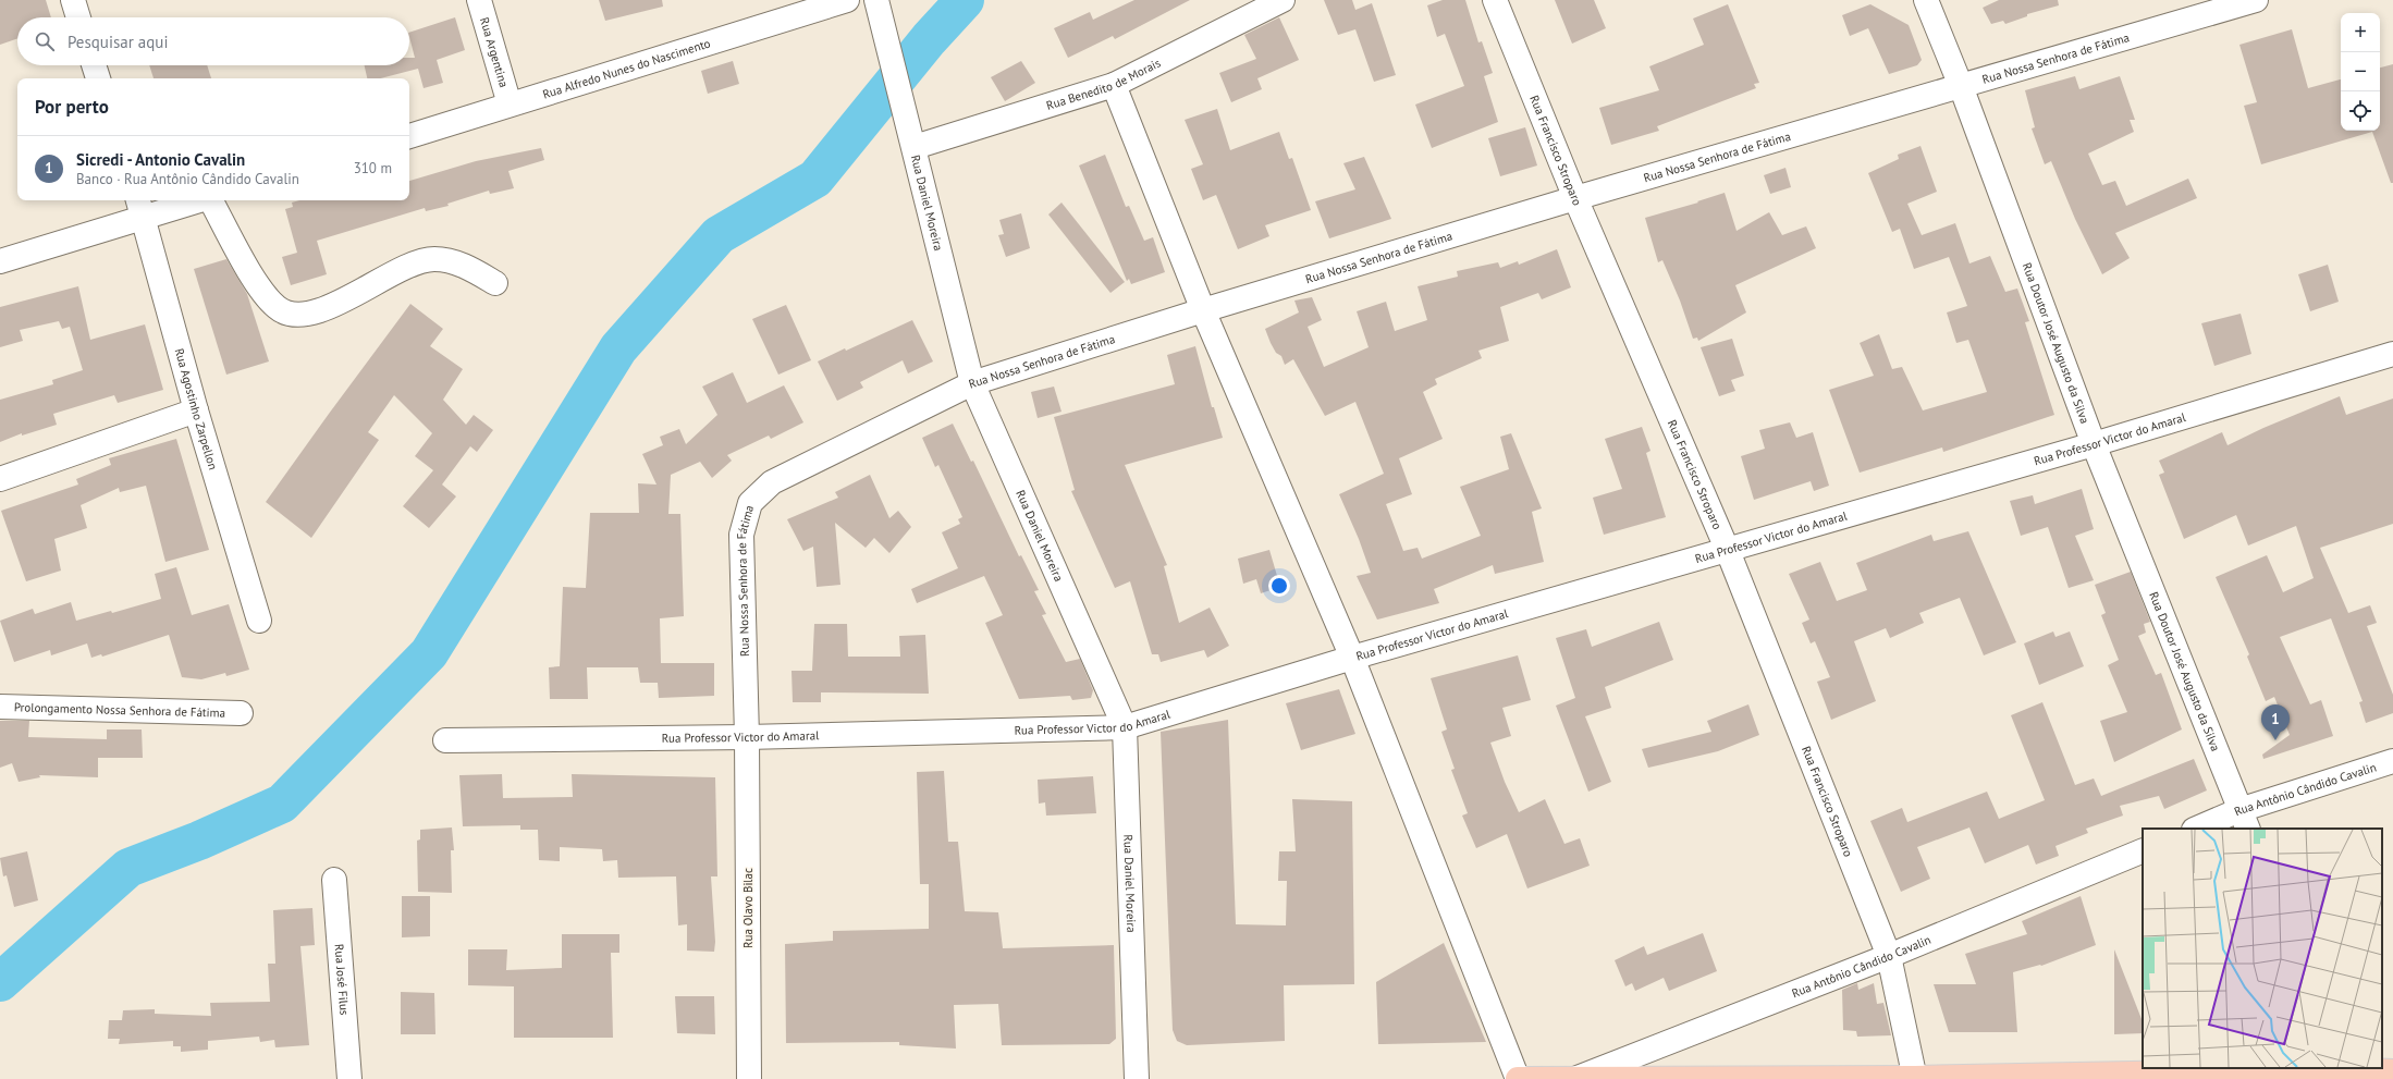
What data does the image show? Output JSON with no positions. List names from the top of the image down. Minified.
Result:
{"streets":{"street":["Rua Argentina","Rua Nossa Senhora de Fátima","Rua Alfredo Nunes do Nascimento","Rua Benedito de Morais","Rua Francisco Stroparo","Rua Daniel Moreira","Rua Doutor José Augusto da Silva","Rua Agostinho Zarpellon","Rua Professor Victor do Amaral","Prolongamento Nossa Senhora de Fátima","Rua Antônio Cândido Cavalin","Rua Olavo Bilac","Rua José Filus"]},"crossings":[["Rua Argentina","Rua Alfredo Nunes do Nascimento"],["Rua Nossa Senhora de Fátima","Rua Francisco Stroparo"],["Rua Nossa Senhora de Fátima","Rua Daniel Moreira"],["Rua Nossa Senhora de Fátima","Rua Doutor José Augusto da Silva"],["Rua Nossa Senhora de Fátima","Rua Professor Victor do Amaral"],["Rua Nossa Senhora de Fátima","Rua Olavo Bilac"],["Rua Benedito de Morais","Rua Daniel Moreira"],["Rua Francisco Stroparo","Rua Professor Victor do Amaral"],["Rua Francisco Stroparo","Rua Antônio Cândido Cavalin"],["Rua Daniel Moreira","Rua Professor Victor do Amaral"],["Rua Doutor José Augusto da Silva","Rua Professor Victor do Amaral"],["Rua Doutor José Augusto da Silva","Rua Antônio Cândido Cavalin"],["Rua Professor Victor do Amaral","Rua Olavo Bilac"]],"page":{"map_buttons":["+","−"],"search":"Pesquisar aqui","heading":"Por perto","list":[{"mark":"1","name":"Sicredi - Antonio Cavalin","note":"Banco · Rua Antônio Cândido Cavalin","value":"310 m"}],"pins":"1"}}
